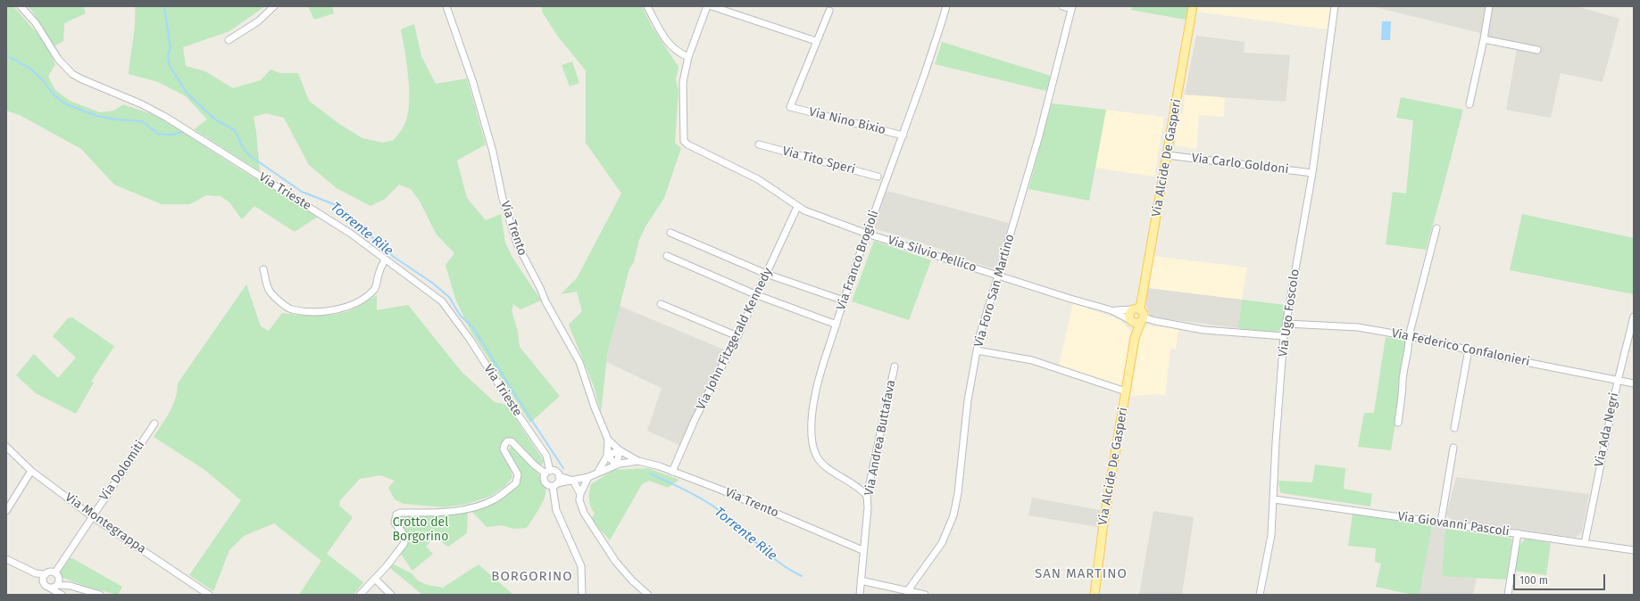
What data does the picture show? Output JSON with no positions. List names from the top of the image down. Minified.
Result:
{"streets":{"main road":["Via Alcide De Gasperi"],"street":["Via Nino Bixio","Via Tito Speri","Via Carlo Goldoni","Via Trieste","Via Trento","Via Silvio Pellico","Via Franco Brogioli","Via Foro San Martino","Via Ugo Foscolo","Via John Fitzgerald Kennedy","Via Federico Confalonieri","Via Ada Negri","Via Andrea Buttafava","Via Dolomiti","Via Montegrappa","Via Giovanni Pascoli"]},"crossings":[["Via Nino Bixio","Via Franco Brogioli"],["Via Alcide De Gasperi","Via Carlo Goldoni"],["Via Alcide De Gasperi","Via Silvio Pellico"],["Via Tito Speri","Via Franco Brogioli"],["Via Carlo Goldoni","Via Ugo Foscolo"],["Via Trento","Via John Fitzgerald Kennedy"],["Via Trento","Via Andrea Buttafava"],["Via Silvio Pellico","Via Franco Brogioli"],["Via Silvio Pellico","Via Foro San Martino"],["Via Silvio Pellico","Via John Fitzgerald Kennedy"],["Via Franco Brogioli","Via Andrea Buttafava"],["Via Ugo Foscolo","Via Federico Confalonieri"],["Via Ugo Foscolo","Via Giovanni Pascoli"],["Via Federico Confalonieri","Via Ada Negri"],["Via Ada Negri","Via Giovanni Pascoli"],["Via Dolomiti","Via Montegrappa"]],"districts":["SAN MARTINO","BORGORINO"],"water":["Torrente Rile"],"parks":["Crotto del Borgorino"],"scale_bar":"100 m"}
